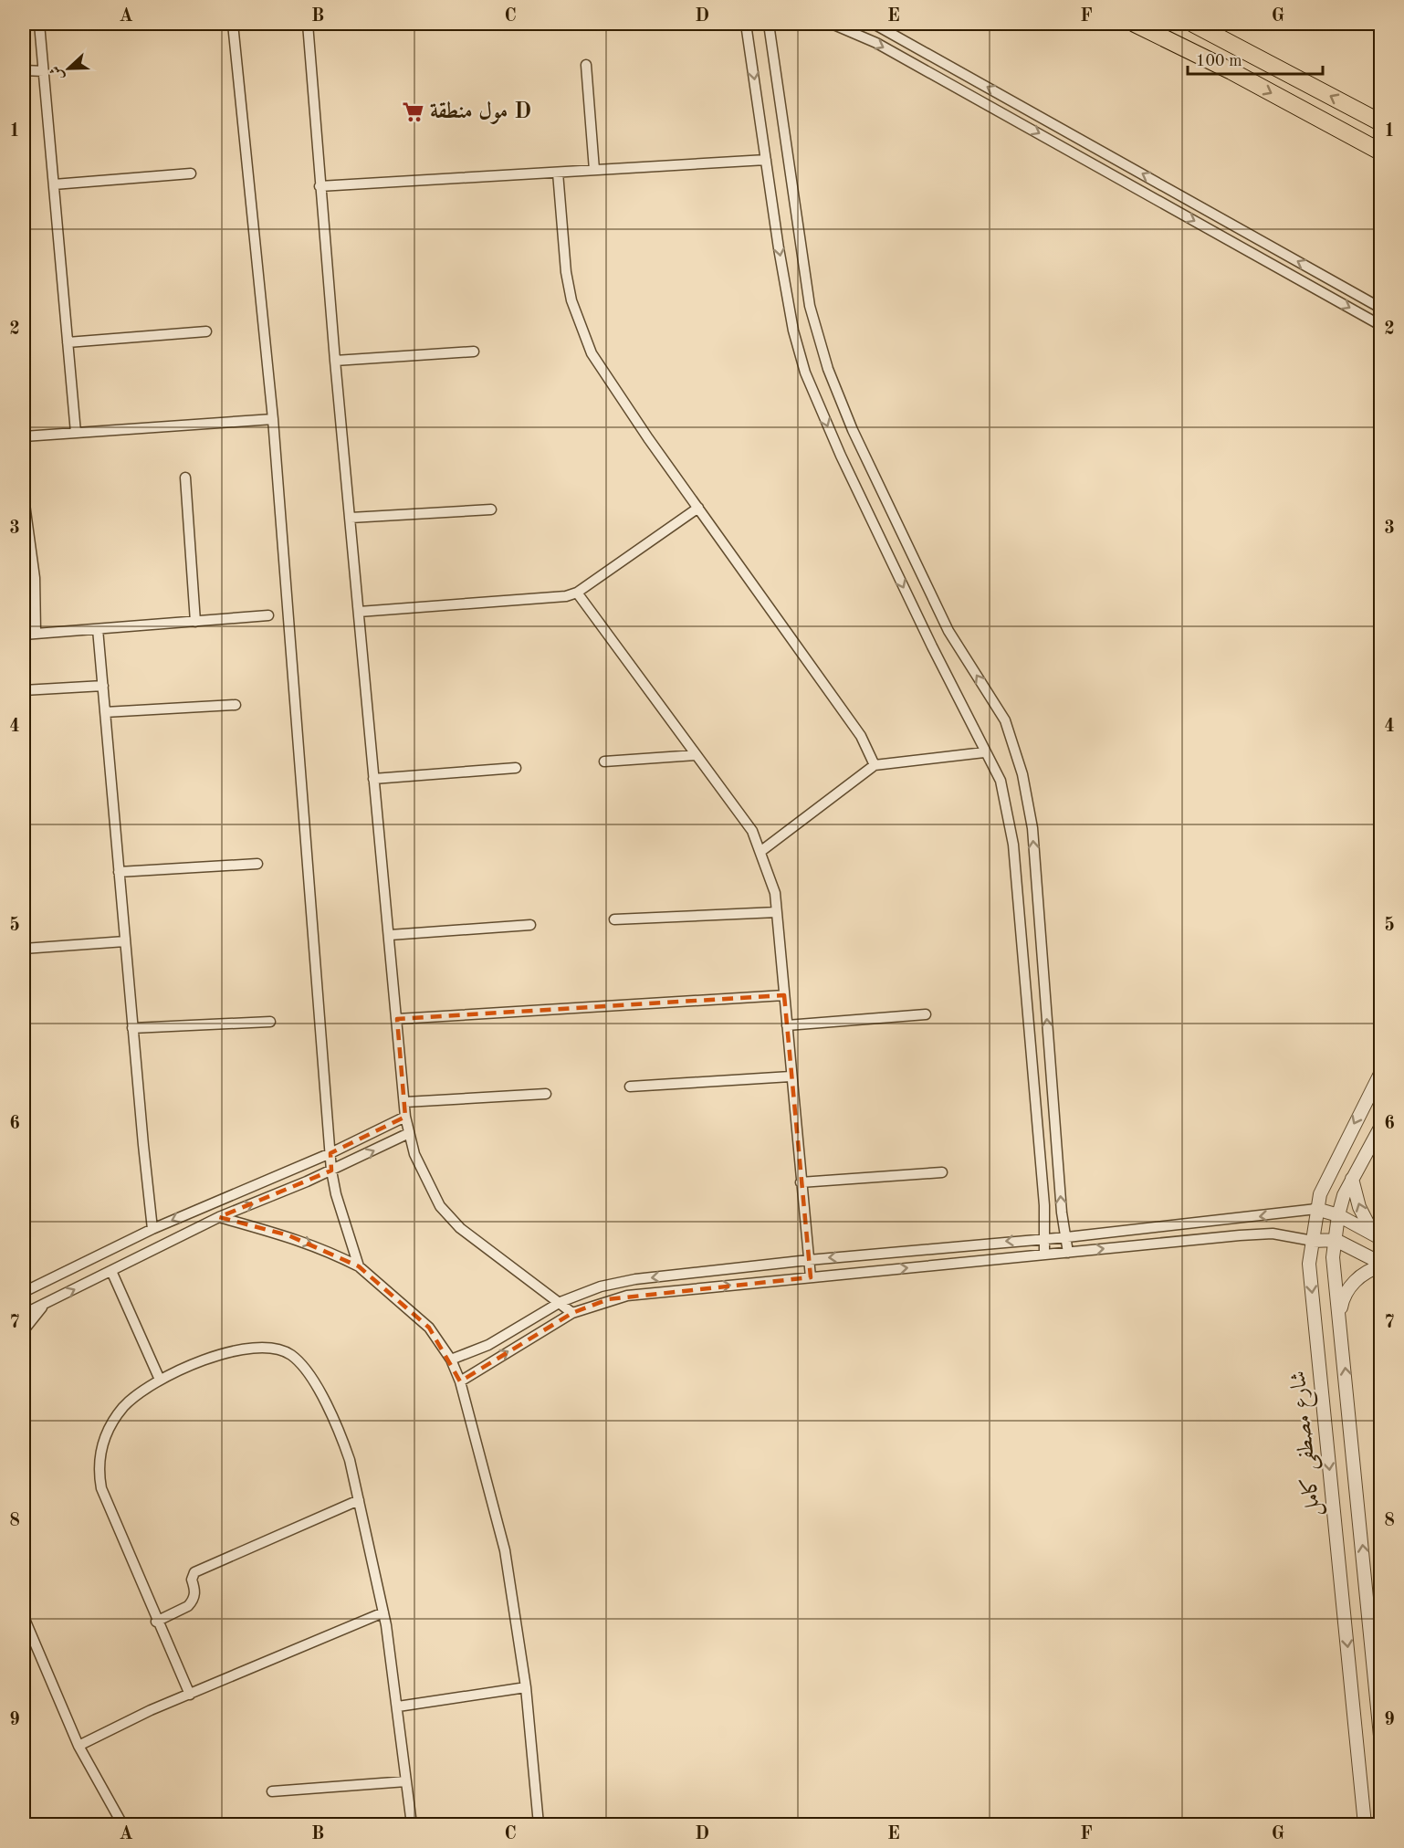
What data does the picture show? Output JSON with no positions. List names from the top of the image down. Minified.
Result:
{"streets":{"street":["شارع مصطفى كامل"]},"places":{"supermarket":["مول منطقة D"]},"scale_bar":"100 m","north":"left","grid":{"columns":["A","B","C","D","E","F","G"],"rows":["1","2","3","4","5","6","7","8","9"]}}
